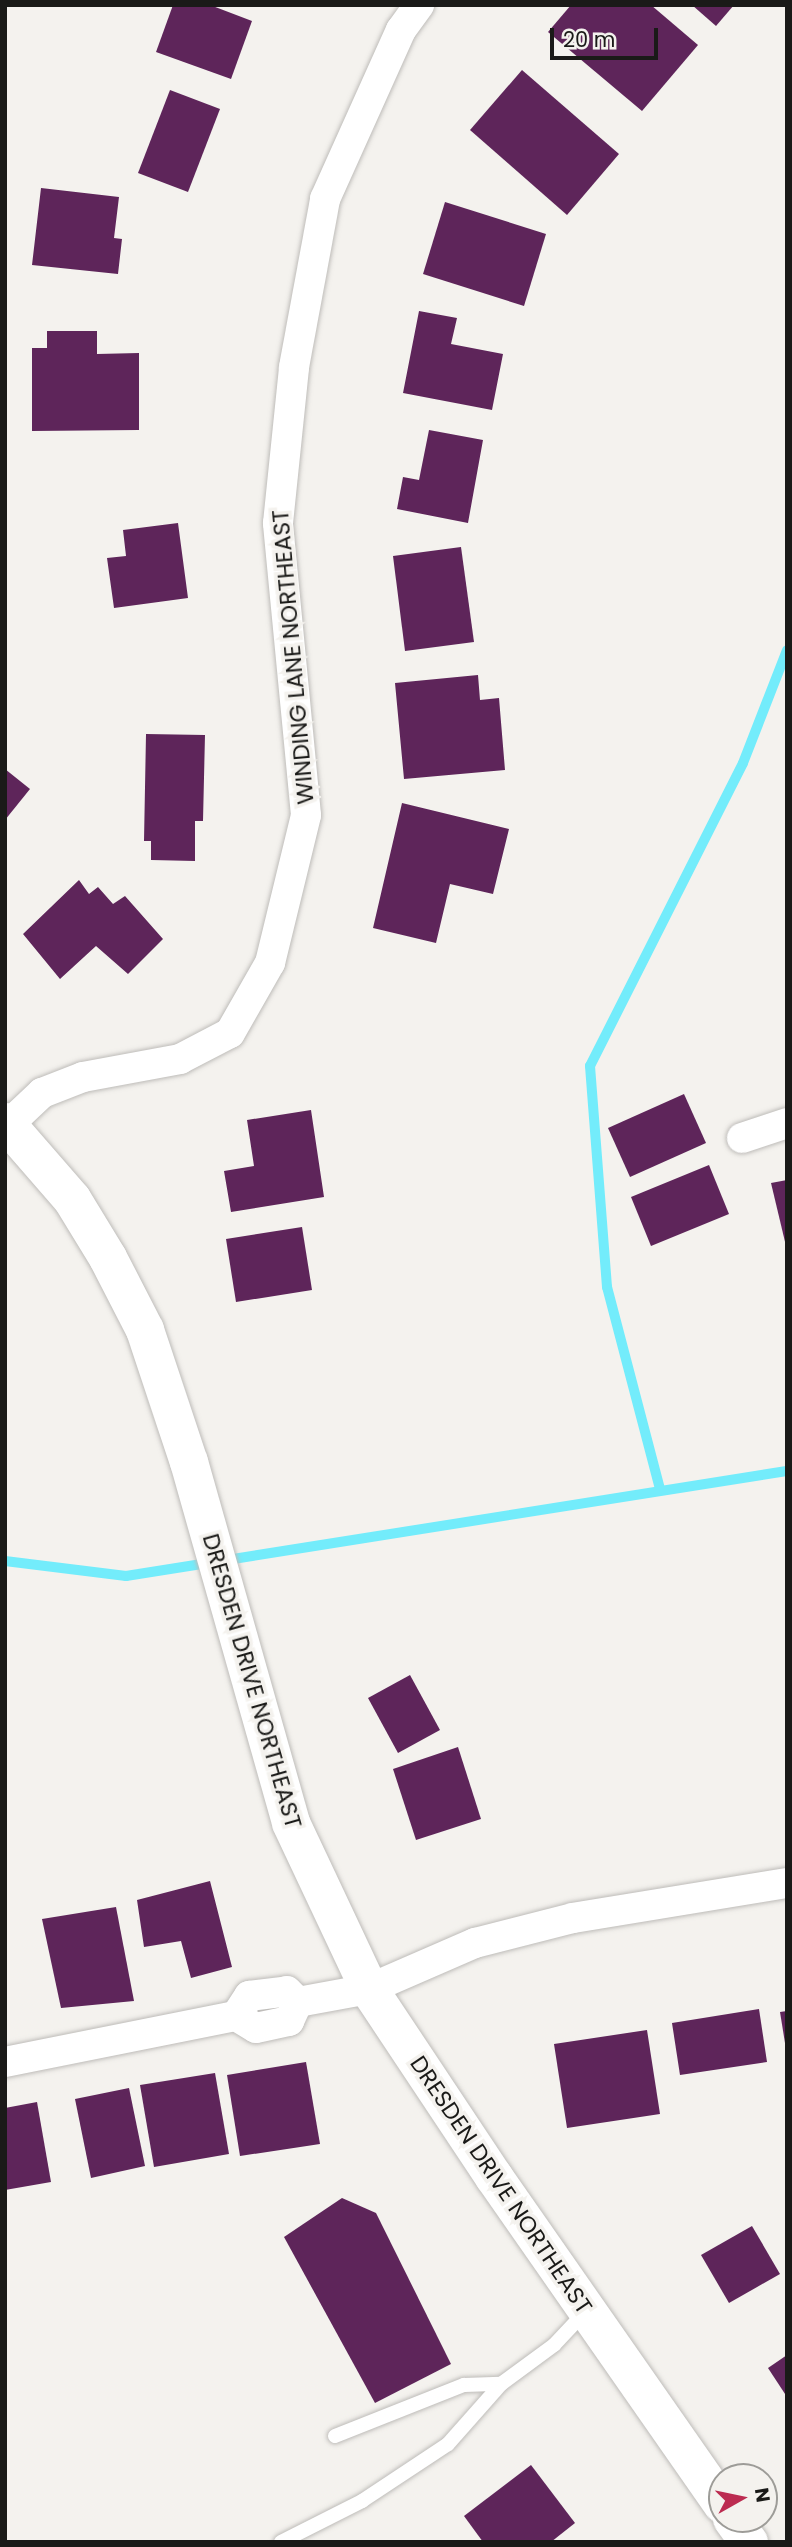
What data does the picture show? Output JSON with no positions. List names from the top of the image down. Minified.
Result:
{"streets":{"street":["WINDING LANE NORTHEAST","DRESDEN DRIVE NORTHEAST"]},"crossings":[["WINDING LANE NORTHEAST","DRESDEN DRIVE NORTHEAST"]],"scale_bar":"20 m","north":"right"}
